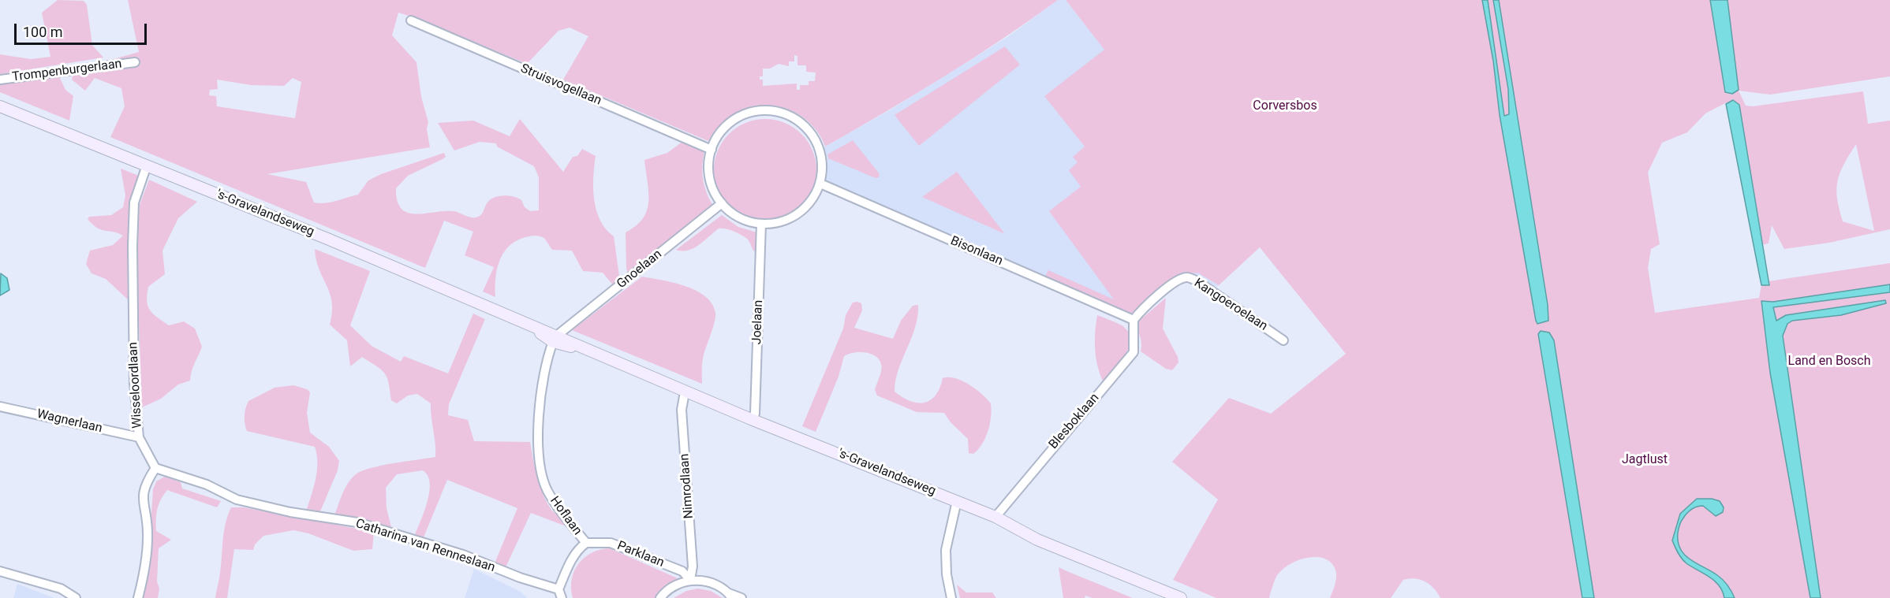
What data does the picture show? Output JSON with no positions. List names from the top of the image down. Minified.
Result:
{"streets":{"street":["Trompenburgerlaan","Struisvogellaan","'s-Gravelandseweg","Bisonlaan","Gnoelaan","Kangoeroelaan","Joelaan","Wisseloordlaan","Wagnerlaan","Blesboklaan","Nimrodlaan","Hoflaan","Catharina van Renneslaan","Parklaan"]},"crossings":[["Struisvogellaan","Bisonlaan"],["Struisvogellaan","Gnoelaan"],["Struisvogellaan","Joelaan"],["'s-Gravelandseweg","Gnoelaan"],["'s-Gravelandseweg","Joelaan"],["'s-Gravelandseweg","Wisseloordlaan"],["'s-Gravelandseweg","Blesboklaan"],["'s-Gravelandseweg","Nimrodlaan"],["'s-Gravelandseweg","Hoflaan"],["Bisonlaan","Gnoelaan"],["Bisonlaan","Kangoeroelaan"],["Bisonlaan","Joelaan"],["Bisonlaan","Blesboklaan"],["Gnoelaan","Joelaan"],["Gnoelaan","Hoflaan"],["Kangoeroelaan","Blesboklaan"],["Wisseloordlaan","Wagnerlaan"],["Wisseloordlaan","Catharina van Renneslaan"],["Nimrodlaan","Parklaan"],["Hoflaan","Catharina van Renneslaan"],["Hoflaan","Parklaan"]],"parks":["Corversbos","Land en Bosch","Jagtlust"],"scale_bar":"100 m"}
